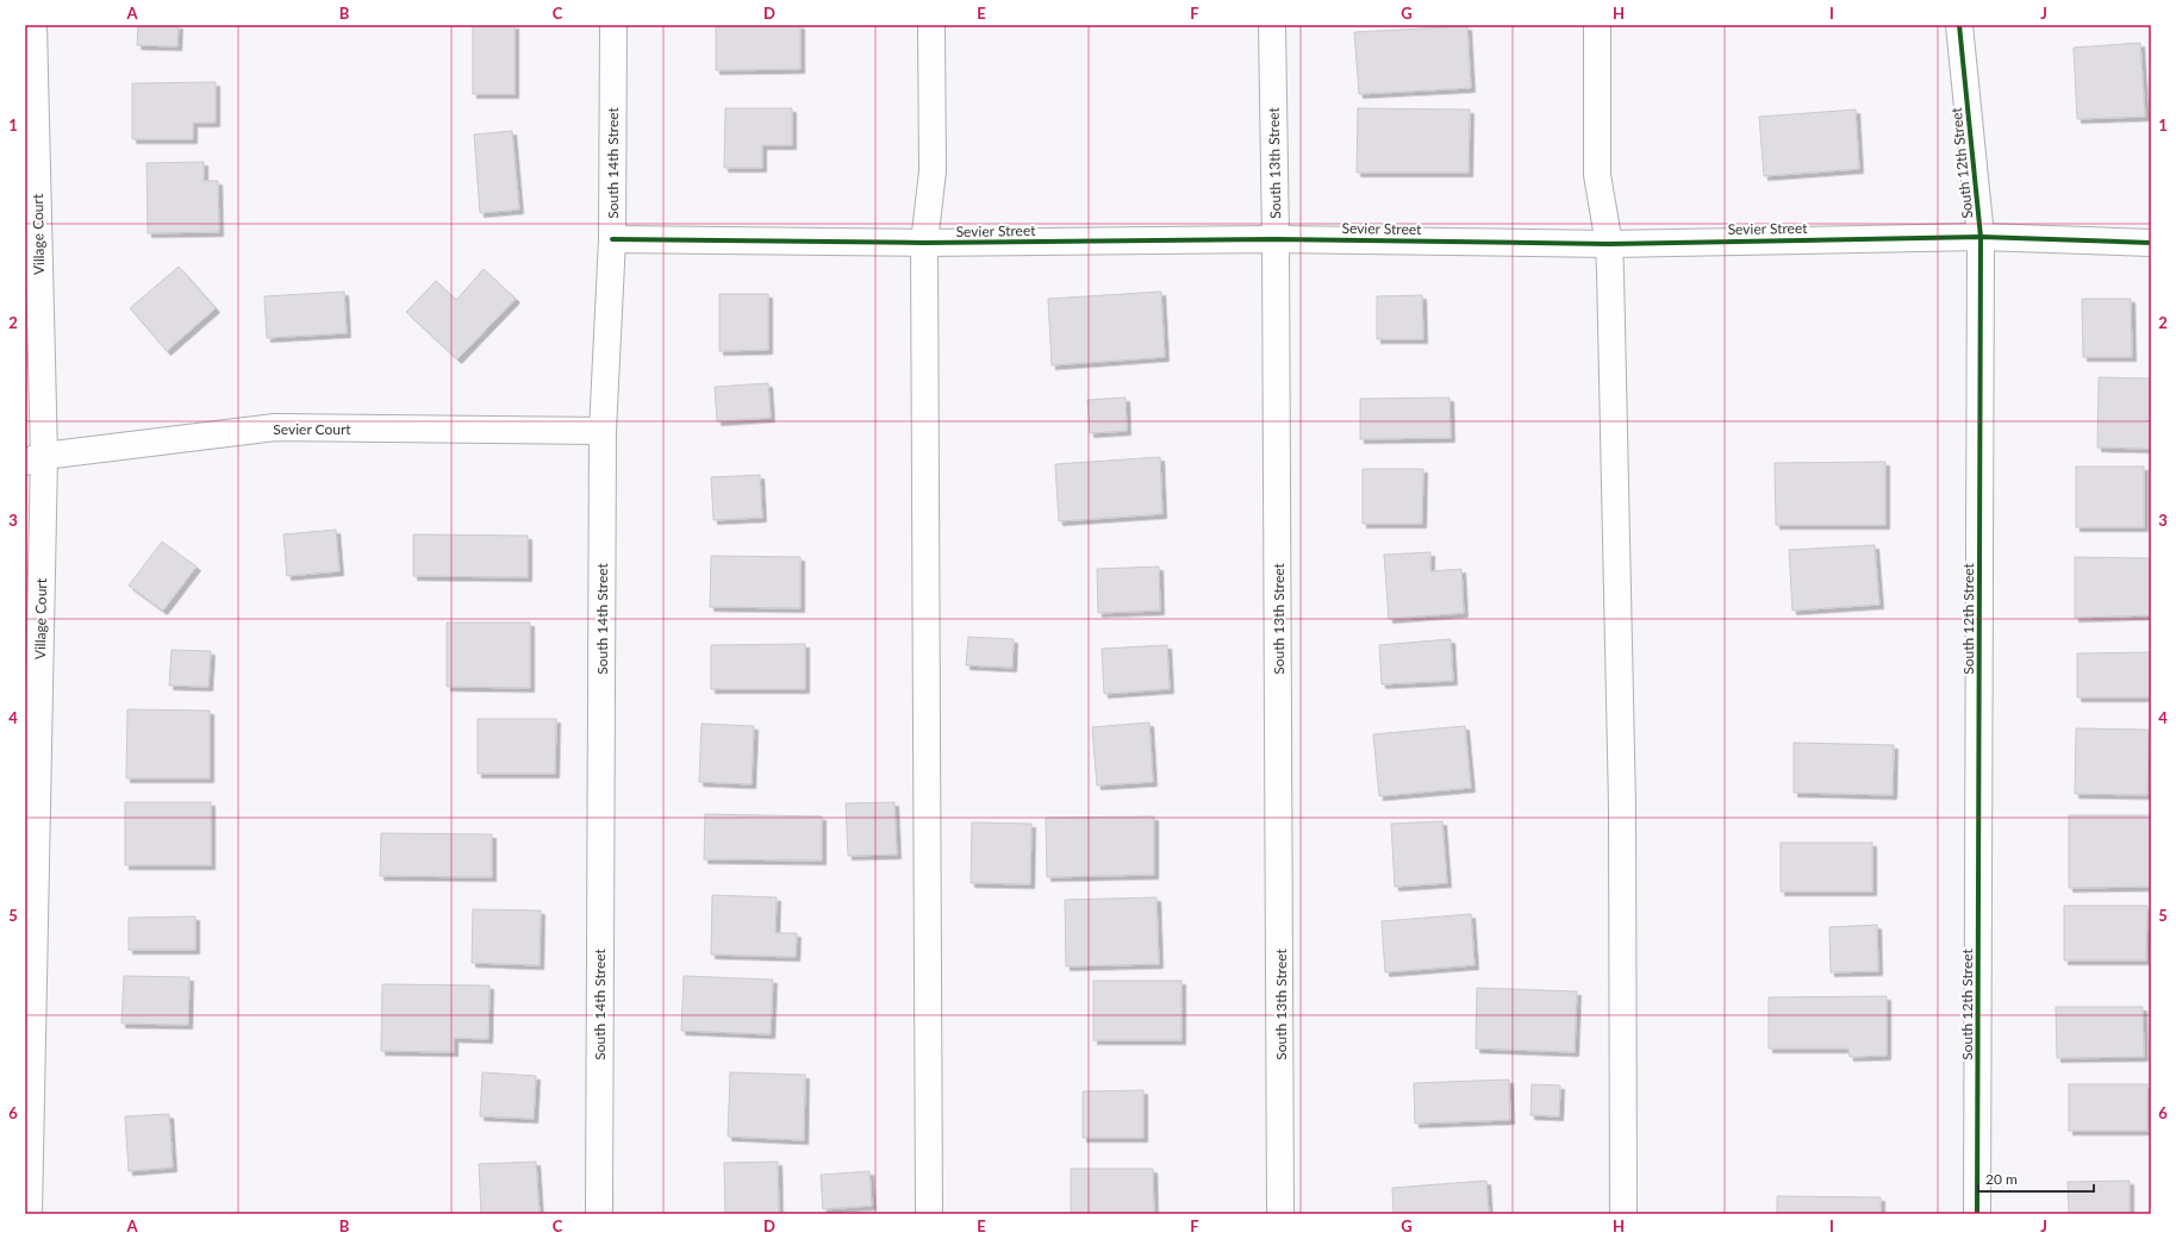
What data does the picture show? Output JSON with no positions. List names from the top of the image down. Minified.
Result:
{"streets":{"street":["South 14th Street","South 13th Street","South 12th Street","Sevier Street","Village Court","Sevier Court"]},"crossings":[["South 14th Street","Sevier Street"],["South 14th Street","Sevier Court"],["South 13th Street","Sevier Street"],["South 12th Street","Sevier Street"],["Village Court","Sevier Court"]],"scale_bar":"20 m","grid":{"columns":["A","B","C","D","E","F","G","H","I","J"],"rows":["1","2","3","4","5","6"]}}
